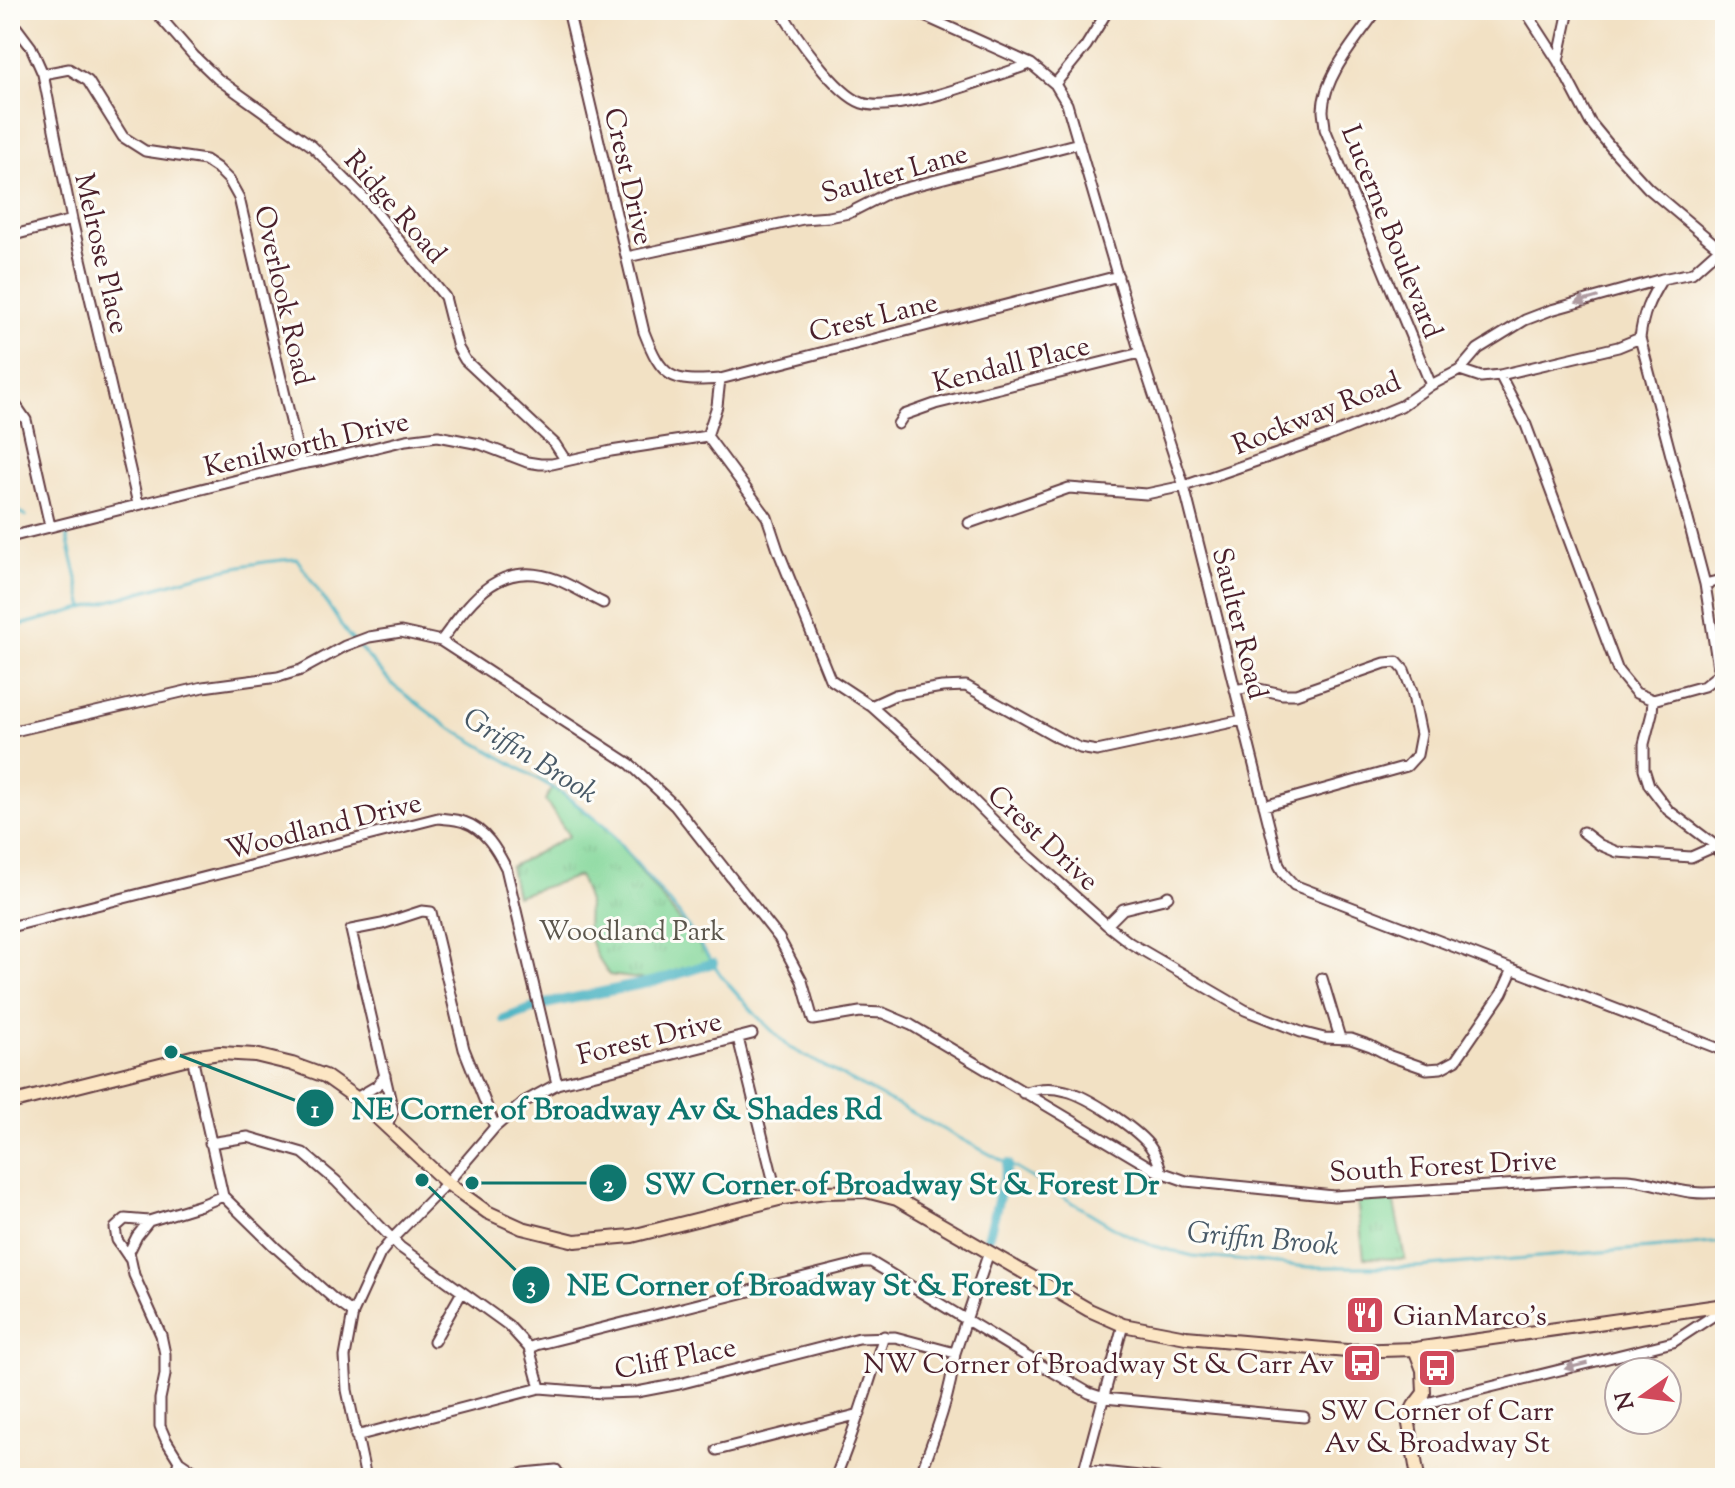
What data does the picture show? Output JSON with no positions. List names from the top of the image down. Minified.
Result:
{"streets":{"street":["Saulter Lane","Crest Drive","Ridge Road","Lucerne Boulevard","Melrose Place","Overlook Road","Crest Lane","Kendall Place","Rockway Road","Kenilworth Drive","Saulter Road","Woodland Drive","Forest Drive","South Forest Drive","Cliff Place"]},"crossings":[["Saulter Lane","Crest Drive"],["Saulter Lane","Saulter Road"],["Crest Drive","Crest Lane"],["Crest Drive","Kenilworth Drive"],["Crest Drive","Saulter Road"],["Ridge Road","Kenilworth Drive"],["Lucerne Boulevard","Rockway Road"],["Melrose Place","Overlook Road"],["Melrose Place","Kenilworth Drive"],["Overlook Road","Kenilworth Drive"],["Crest Lane","Saulter Road"],["Kendall Place","Saulter Road"],["Rockway Road","Saulter Road"],["Woodland Drive","Forest Drive"],["Forest Drive","Cliff Place"]],"water":["Griffin Brook"],"parks":["Woodland Park"],"places":{"other":["NE Corner of Broadway Av & Shades Rd","NE Corner of Broadway St & Forest Dr","SW Corner of Broadway St & Forest Dr"],"restaurant":["GianMarco's"],"bus stop":["NW Corner of Broadway St & Carr Av","SW Corner of Carr Av & Broadway St"]},"north":"left"}
